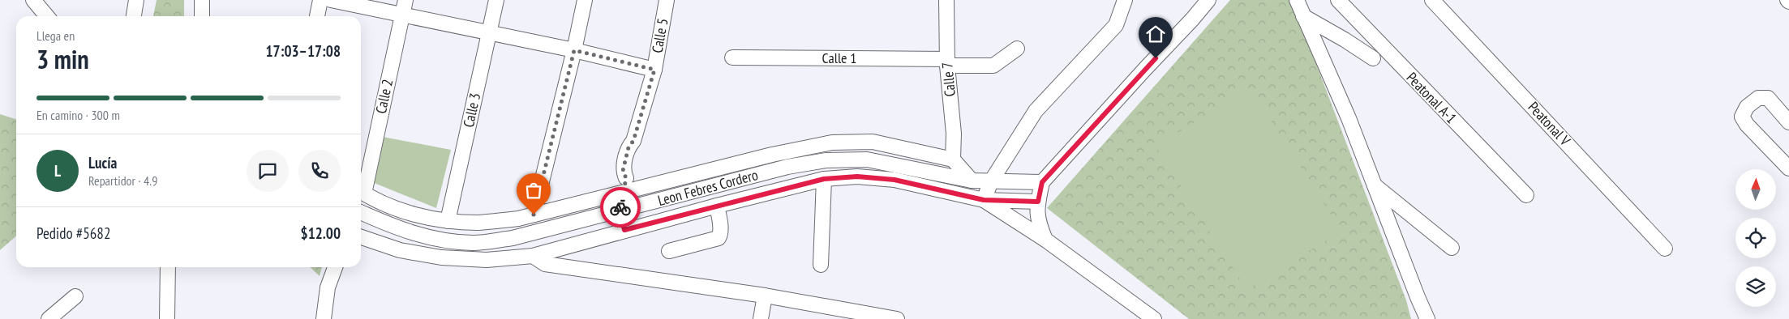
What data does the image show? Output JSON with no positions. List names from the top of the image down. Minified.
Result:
{"streets":{"street":["Calle 5","Calle 1","Calle 7","Calle 2","Peatonal A-1","Calle 3","Peatonal V","Leon Febres Cordero"]},"crossings":[["Calle 5","Leon Febres Cordero"],["Calle 1","Calle 7"]],"north":"top","page":{"heading":["3 min","Llega en","17:03–17:08"],"panel":["Lucía","Repartidor · 4.9","Pedido #5682","$12.00"],"bar":"En camino · 300 m","round":"L"}}
